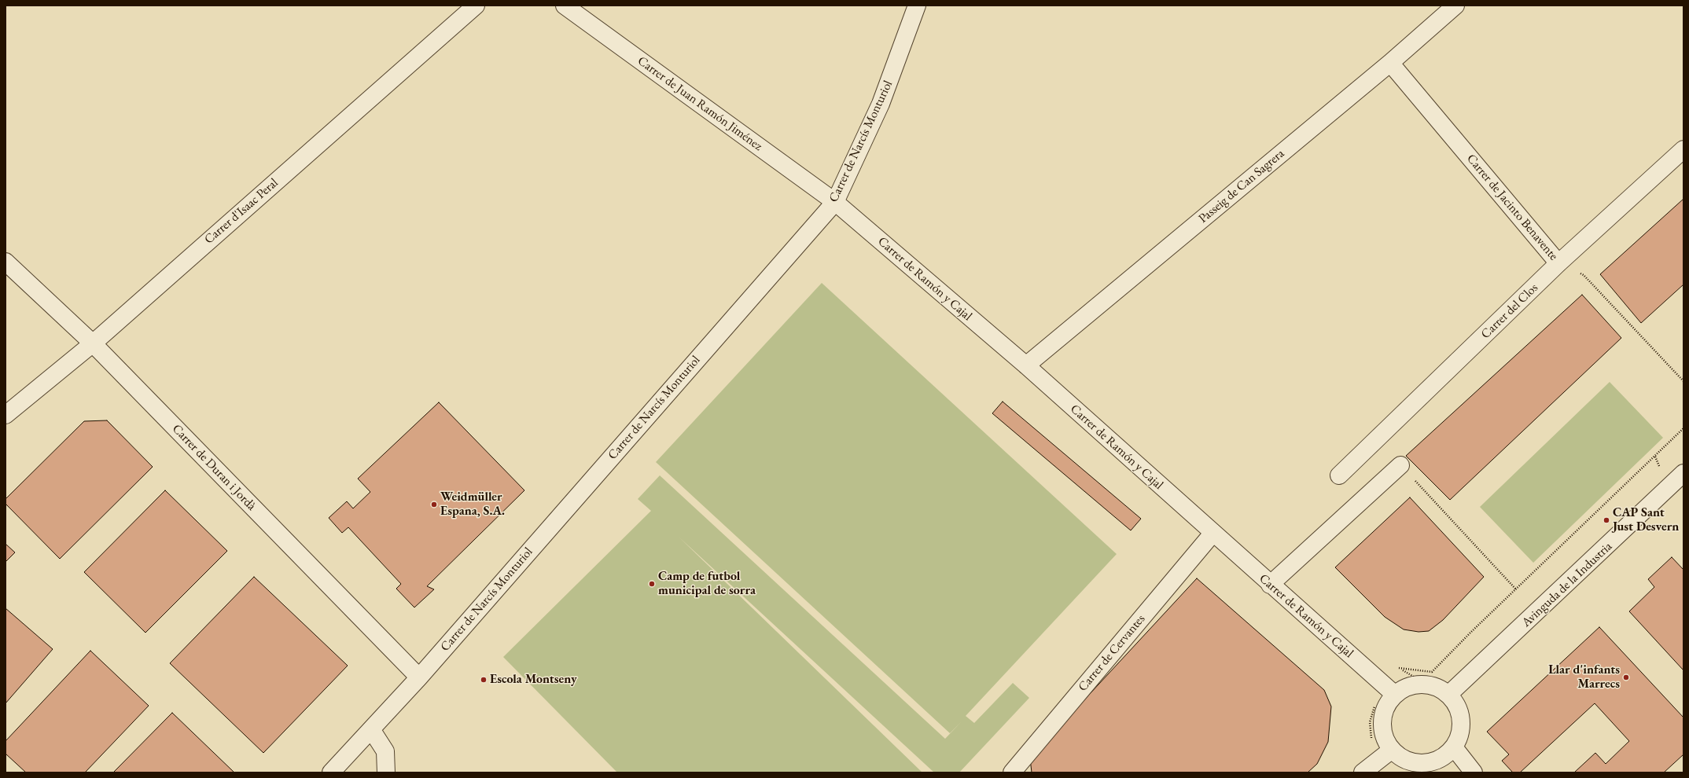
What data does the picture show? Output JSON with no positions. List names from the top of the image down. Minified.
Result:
{"streets":{"street":["Carrer de Juan Ramón Jiménez","Carrer de Narcís Monturiol","Passeig de Can Sagrera","Carrer de Jacinto Benavente","Carrer d'Isaac Peral","Carrer de Ramón y Cajal","Carrer del Clos","Carrer de Duran i Jordà","Avinguda de la Industria","Carrer de Cervantes"]},"crossings":[["Carrer de Juan Ramón Jiménez","Carrer de Narcís Monturiol"],["Carrer de Juan Ramón Jiménez","Carrer de Ramón y Cajal"],["Carrer de Narcís Monturiol","Carrer de Ramón y Cajal"],["Carrer de Narcís Monturiol","Carrer de Duran i Jordà"],["Passeig de Can Sagrera","Carrer de Jacinto Benavente"],["Passeig de Can Sagrera","Carrer de Ramón y Cajal"],["Carrer de Jacinto Benavente","Carrer del Clos"],["Carrer d'Isaac Peral","Carrer de Duran i Jordà"],["Carrer de Ramón y Cajal","Avinguda de la Industria"],["Carrer de Ramón y Cajal","Carrer de Cervantes"]],"places":["Weidmüller Espana, S.A.","CAP Sant Just Desvern","Camp de futbol municipal de sorra","Llar d'infants Marrecs","Escola Montseny"]}
